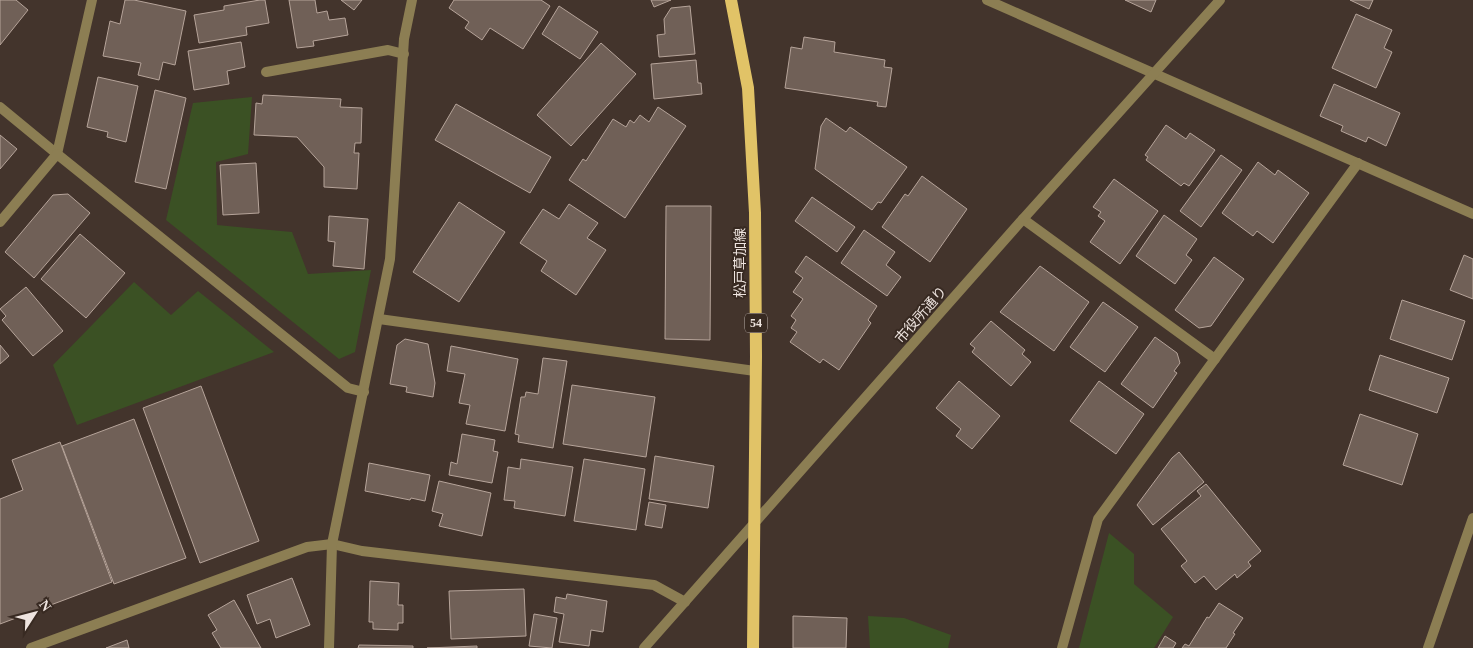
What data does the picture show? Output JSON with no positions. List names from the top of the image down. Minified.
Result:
{"streets":{"main road":["松戸草加線","54"],"street":["市役所通り"]},"crossings":[["松戸草加線","市役所通り"]],"north":"top right"}
